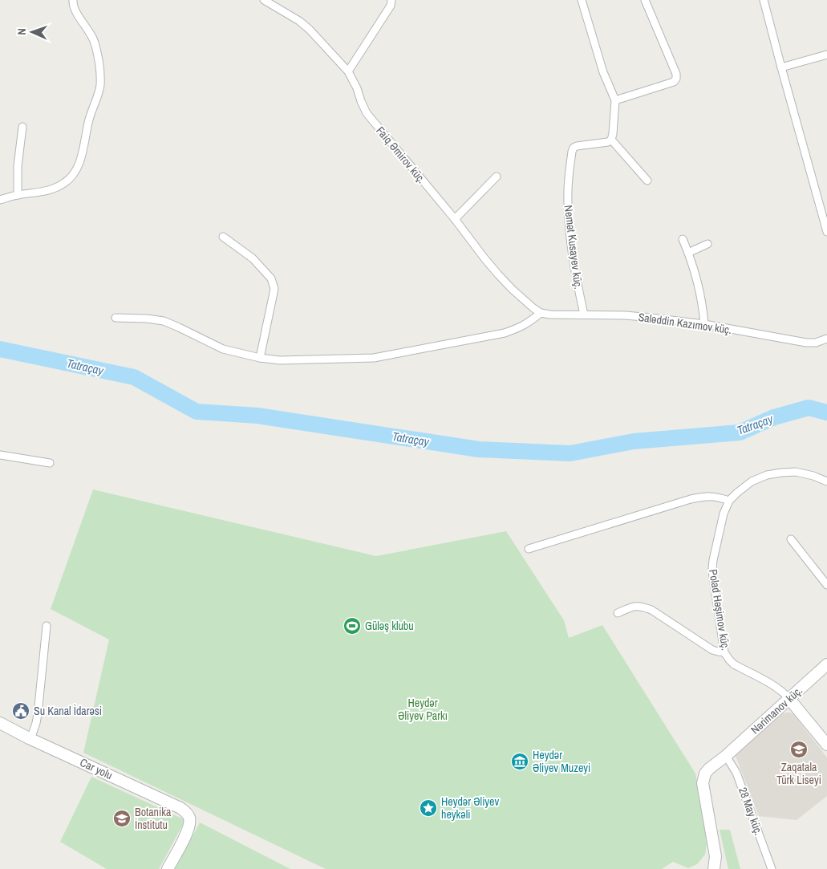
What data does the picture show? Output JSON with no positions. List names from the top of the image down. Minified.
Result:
{"streets":{"street":["Faiq Əmirov küç.","Nemət Kusayev küç.","Saləddin Kazımov küç.","Polad Həşimov küç.","Nərimanov küç.","Car yolu","28 May küç."]},"crossings":[["Faiq Əmirov küç.","Saləddin Kazımov küç."],["Nemət Kusayev küç.","Saləddin Kazımov küç."],["Polad Həşimov küç.","Nərimanov küç."],["Nərimanov küç.","28 May küç."]],"water":["Tatraçay"],"parks":["Heydər Əliyev Parkı"],"places":{"sports":["Güləş klubu"],"public building":["Su Kanal İdarəsi"],"school or university":["Zaqatala Türk Liseyi","Botanika İnstitutu"],"museum":["Heydər Əliyev Muzeyi"],"place":["Heydər Əliyev heykəli"]},"north":"left"}
